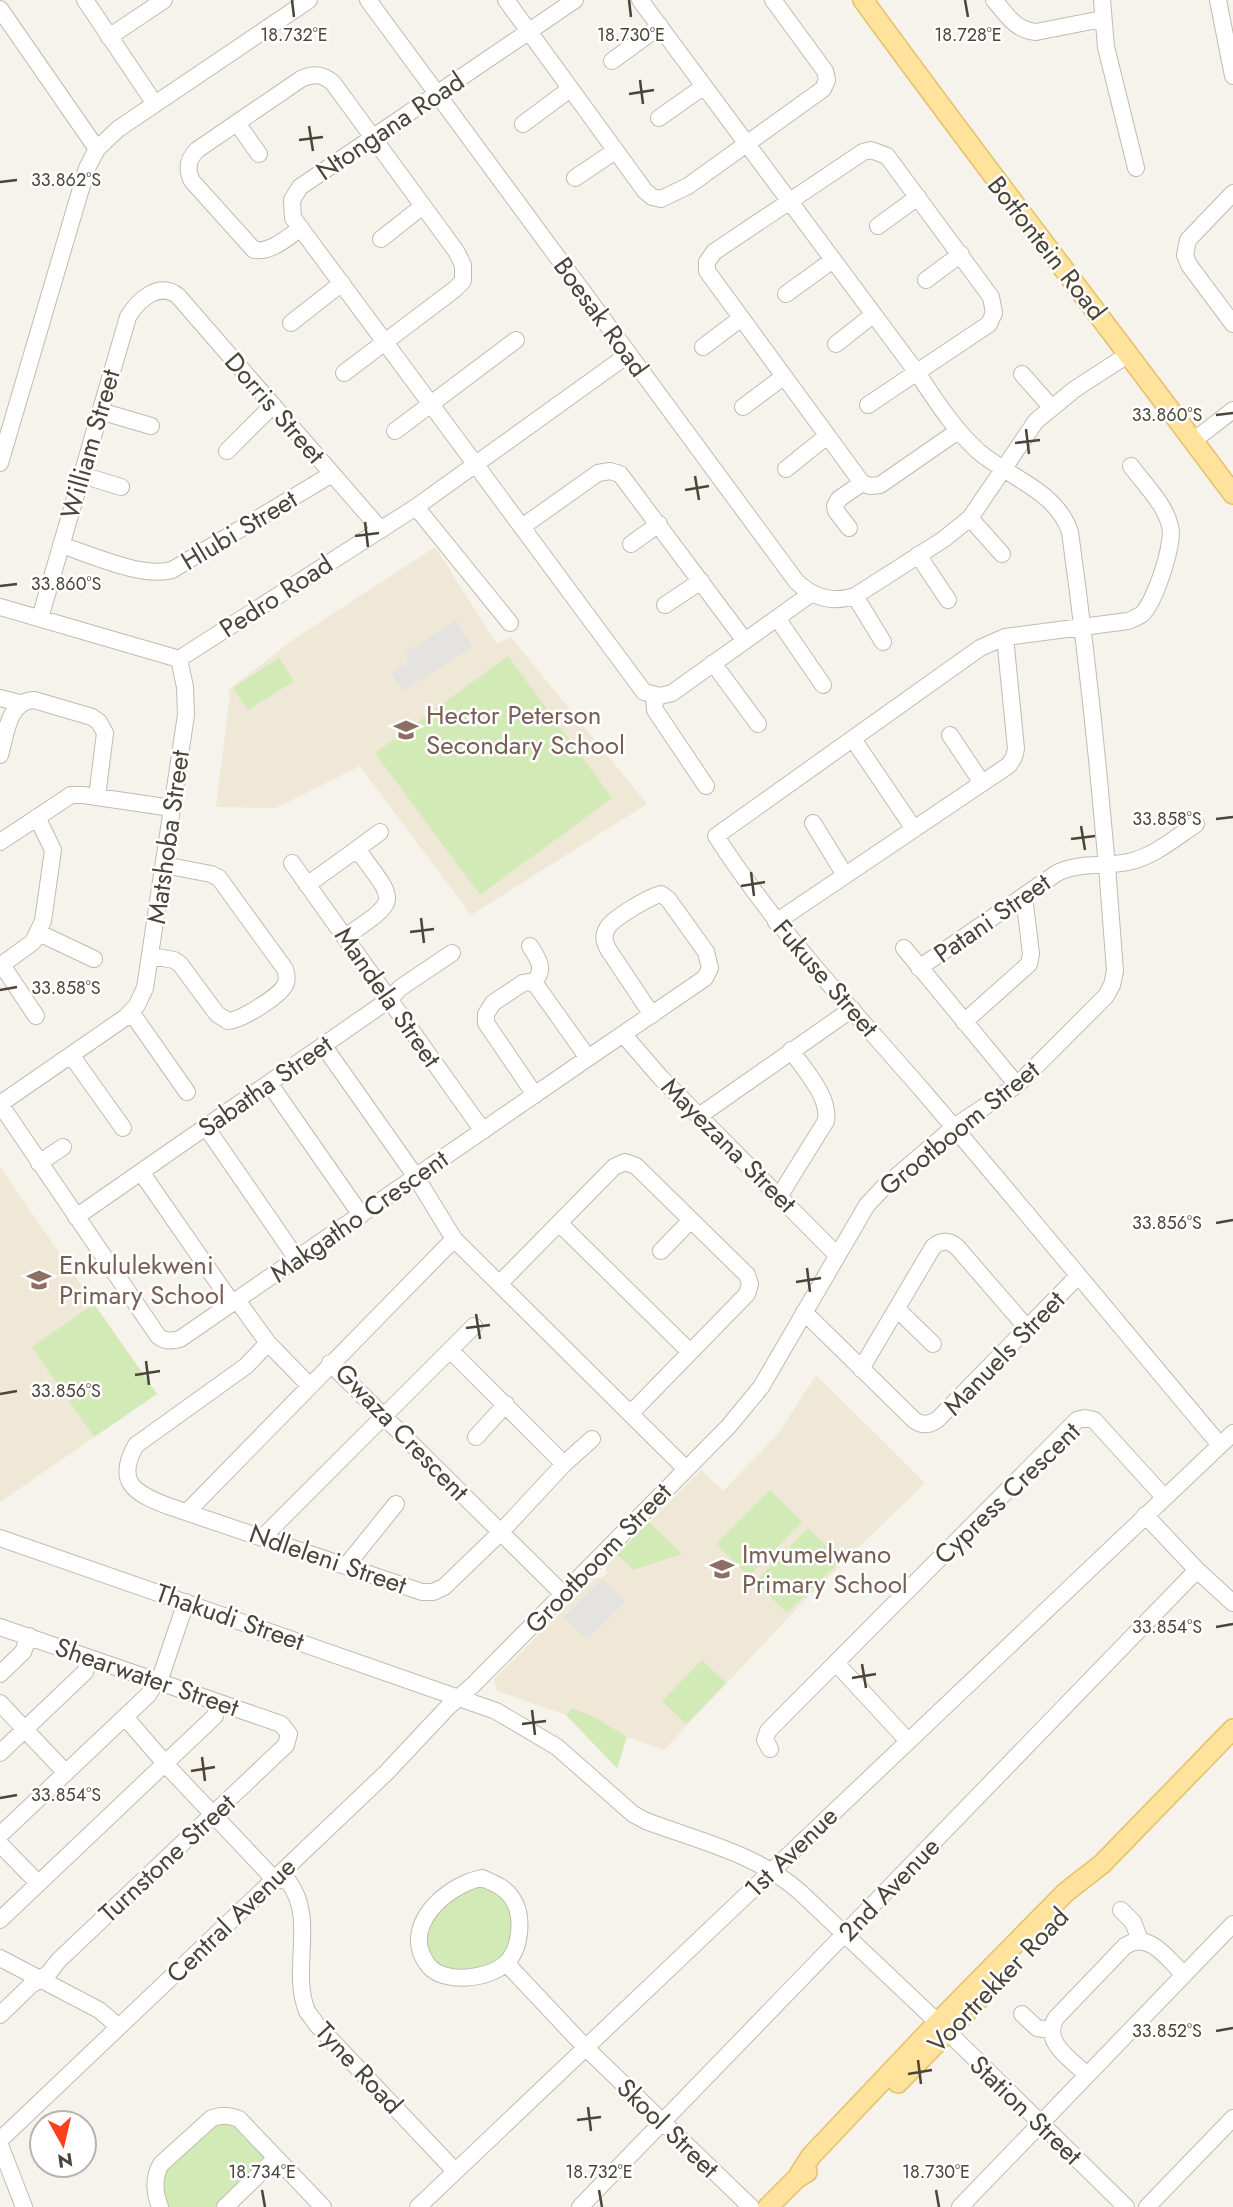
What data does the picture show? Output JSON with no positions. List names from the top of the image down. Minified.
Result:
{"streets":{"main road":["Botfontein Road","Voortrekker Road"],"street":["Ntongana Road","Boesak Road","Dorris Street","William Street","Hlubi Street","Pedro Road","Matshoba Street","Patani Street","Fukuse Street","Mandela Street","Sabatha Street","Grootboom Street","Mayezana Street","Makgatho Crescent","Manuels Street","Gwaza Crescent","Cypress Crescent","Ndleleni Street","Thakudi Street","Shearwater Street","1st Avenue","Turnstone Street","2nd Avenue","Central Avenue","Tyne Road","Station Street","Skool Street"]},"crossings":[["Ntongana Road","Boesak Road"],["Ntongana Road","Pedro Road"],["Boesak Road","Pedro Road"],["Dorris Street","William Street"],["Dorris Street","Hlubi Street"],["Dorris Street","Pedro Road"],["William Street","Hlubi Street"],["Pedro Road","Matshoba Street"],["Matshoba Street","Makgatho Crescent"],["Patani Street","Grootboom Street"],["Fukuse Street","Grootboom Street"],["Fukuse Street","Manuels Street"],["Fukuse Street","1st Avenue"],["Mandela Street","Sabatha Street"],["Mandela Street","Makgatho Crescent"],["Sabatha Street","Makgatho Crescent"],["Grootboom Street","Mayezana Street"],["Grootboom Street","Manuels Street"],["Grootboom Street","Gwaza Crescent"],["Grootboom Street","Thakudi Street"],["Grootboom Street","Central Avenue"],["Mayezana Street","Makgatho Crescent"],["Gwaza Crescent","Ndleleni Street"],["Cypress Crescent","1st Avenue"],["Thakudi Street","1st Avenue"],["Thakudi Street","Central Avenue"],["Thakudi Street","Station Street"],["Shearwater Street","Turnstone Street"],["1st Avenue","Tyne Road"],["1st Avenue","Station Street"],["1st Avenue","Skool Street"],["2nd Avenue","Station Street"],["2nd Avenue","Skool Street"],["Central Avenue","Tyne Road"],["Voortrekker Road","Station Street"]],"places":{"school or university":["Hector Peterson Secondary School","Enkululekweni Primary School","Imvumelwano Primary School"]},"north":"bottom","coordinates":["18.732°E","18.730°E","18.728°E","33.862°S","33.860°S","33.858°S","33.856°S","33.854°S","33.852°S","18.734°E"]}
